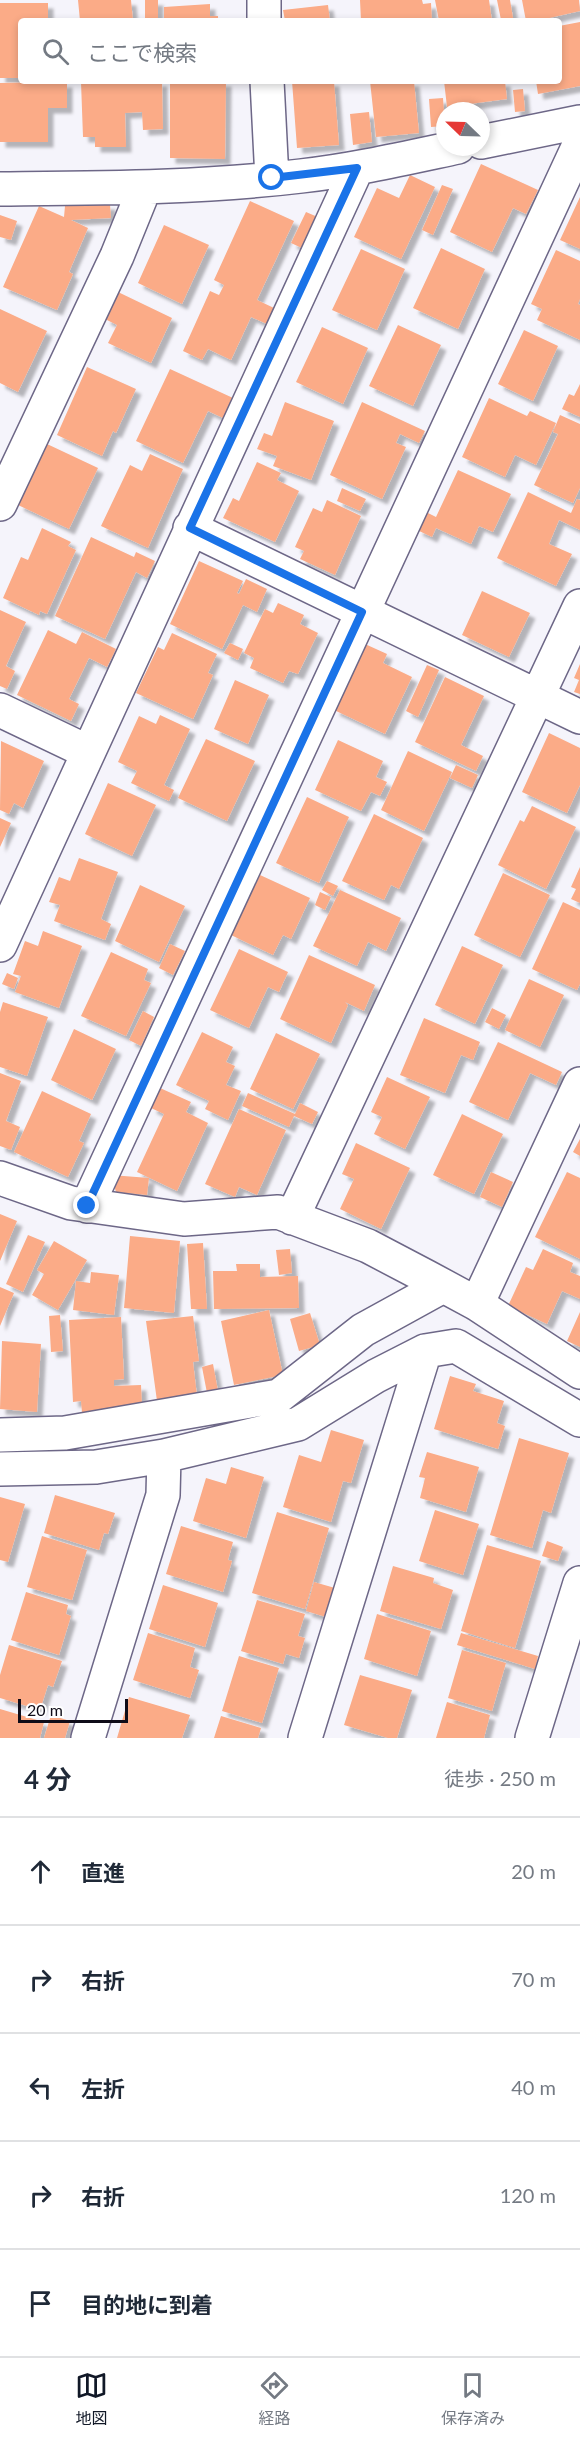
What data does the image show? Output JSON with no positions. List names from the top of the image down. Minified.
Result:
{"scale_bar":"20 m","north":"top left","page":{"search":"ここで検索","scale":"20 m","heading":["4 分","徒歩 · 250 m"],"list":[["直進","20 m"],["右折","70 m"],["左折","40 m"],["右折","120 m"],"目的地に到着"],"nav":["地図","経路","保存済み"]}}
